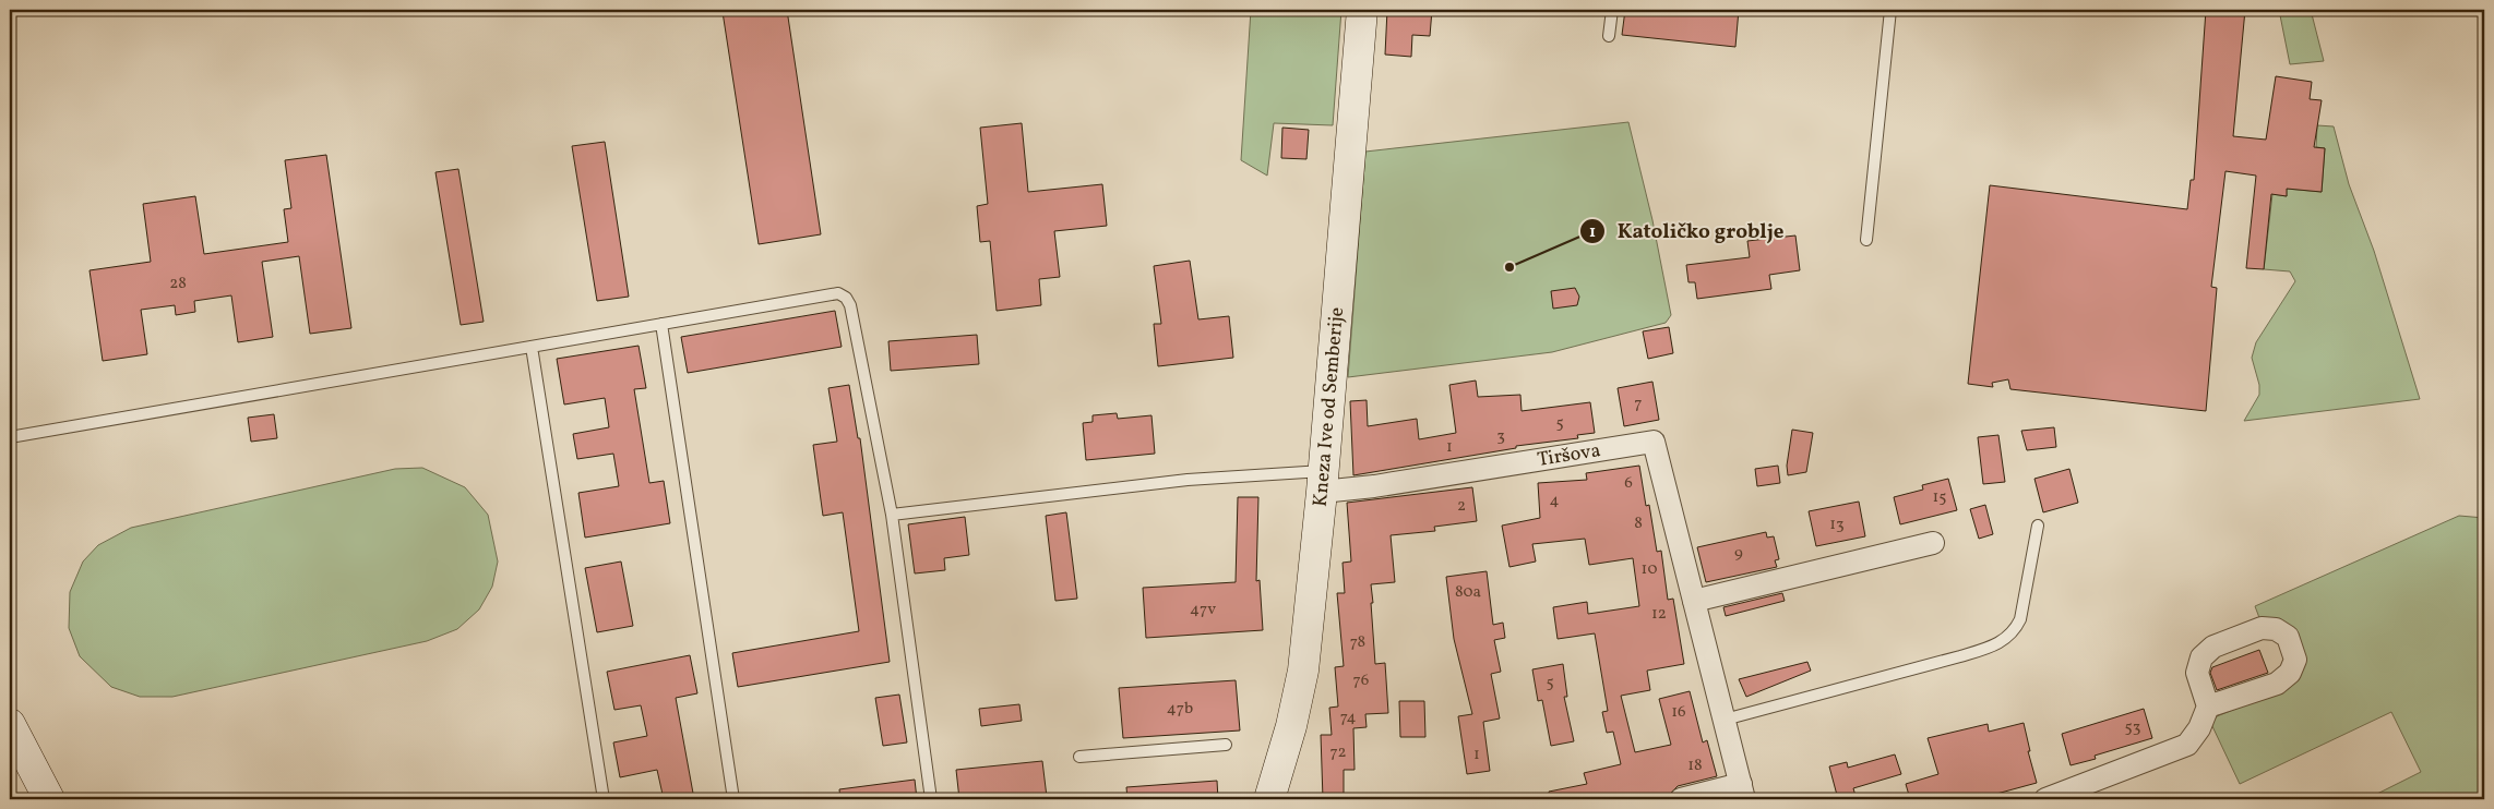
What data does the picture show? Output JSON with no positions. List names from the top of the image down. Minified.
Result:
{"streets":{"street":["Kneza Ive od Semberije","Tiršova"]},"crossings":[["Kneza Ive od Semberije","Tiršova"]],"places":["Katoličko groblje"],"house_numbers":["28","7","5","3","1","6","15","4","2","8","13","9","10","80a","47v","12","78","76","5","47b","16","74","53","72","1","18"]}
